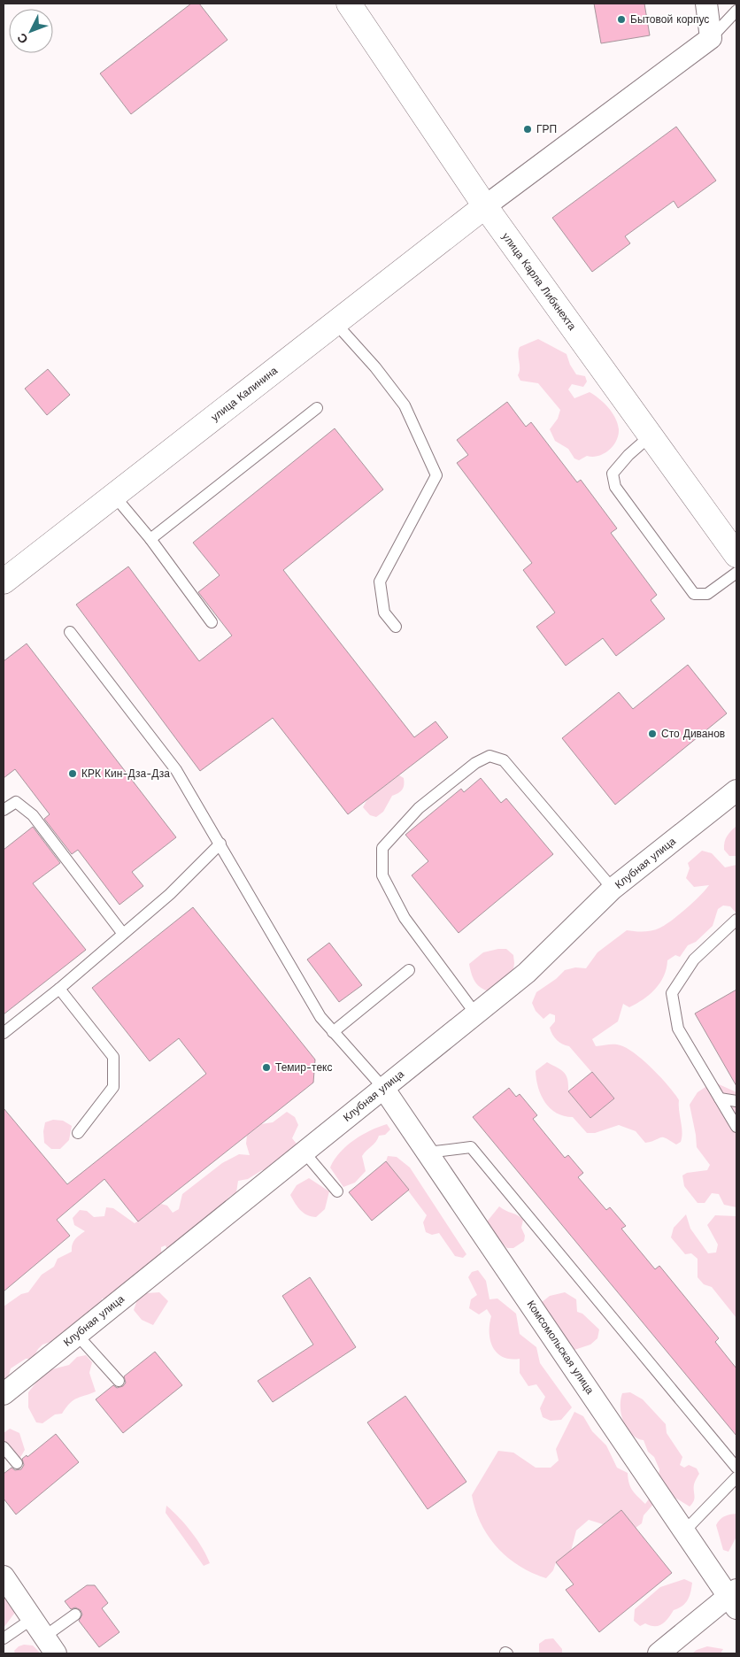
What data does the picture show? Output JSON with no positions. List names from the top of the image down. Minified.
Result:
{"streets":{"main road":["улица Карла Либкнехта","улица Калинина"],"street":["Клубная улица","Комсомольская улица"]},"crossings":[["улица Карла Либкнехта","улица Калинина"],["Клубная улица","Комсомольская улица"]],"places":["Бытовой корпус","ГРП","Сто Диванов","КРК Кин-Дза-Дза","Темир-текс"],"north":"bottom left"}
